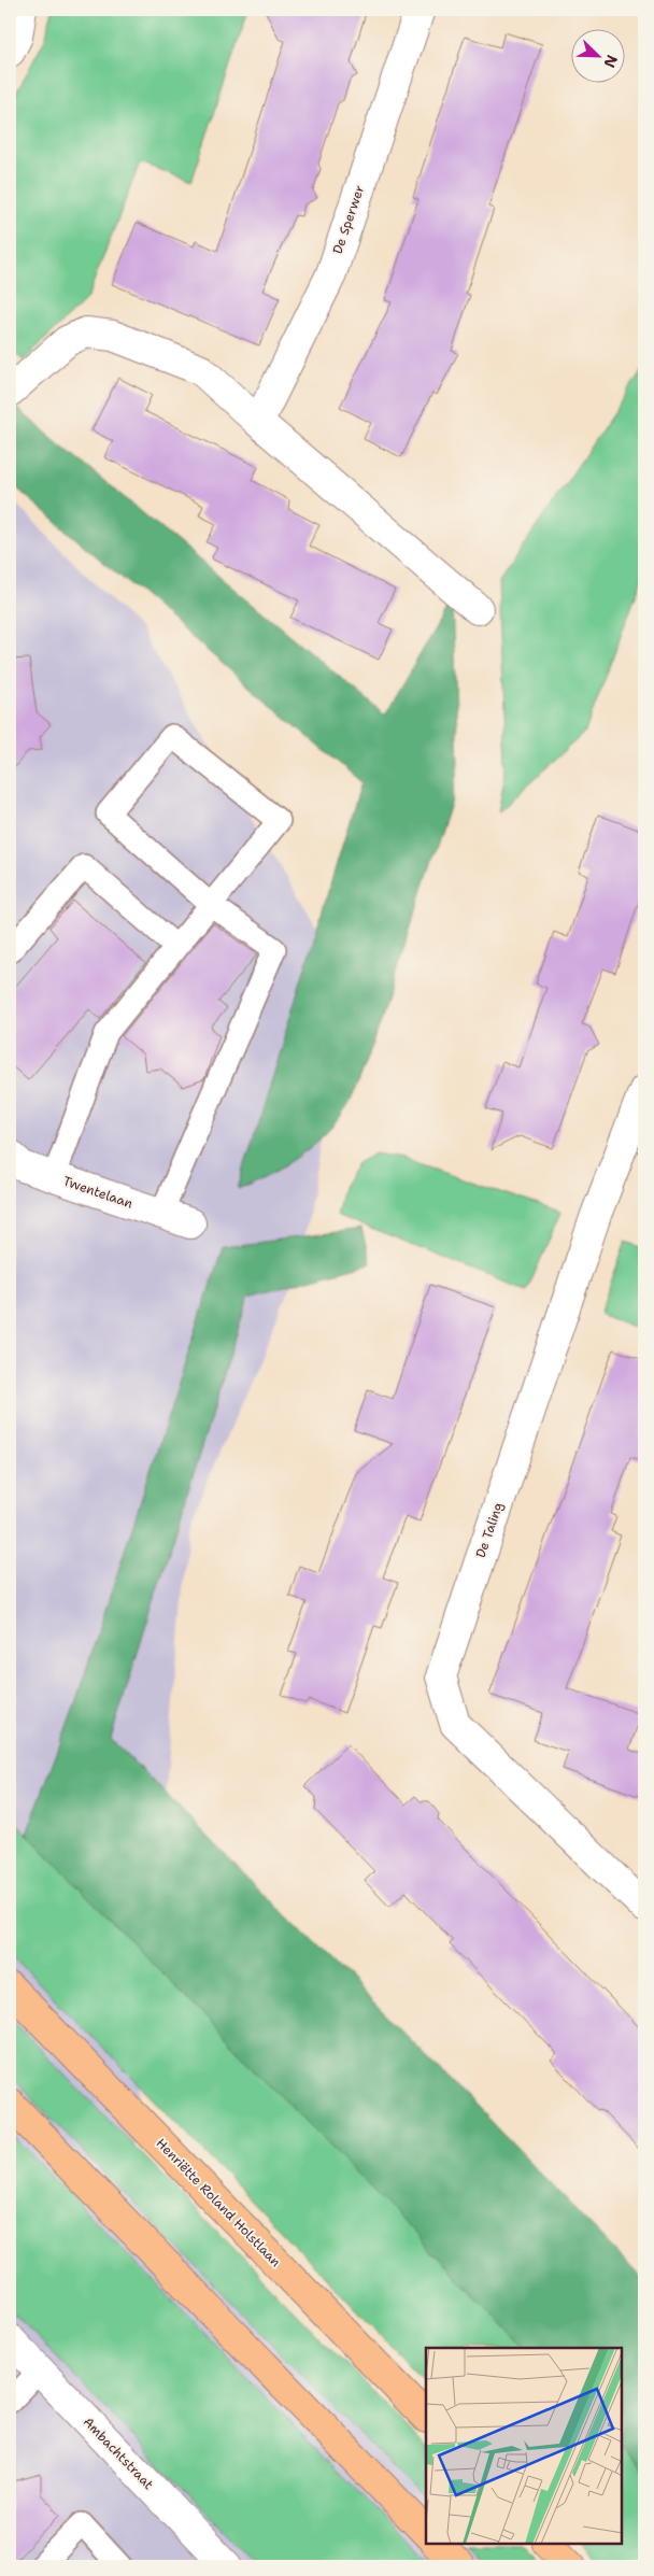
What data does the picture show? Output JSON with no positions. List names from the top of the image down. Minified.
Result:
{"streets":{"main road":["Henriëtte Roland Holstlaan"],"street":["De Sperwer","Twentelaan","De Taling","Ambachtstraat"]},"north":"bottom right"}
